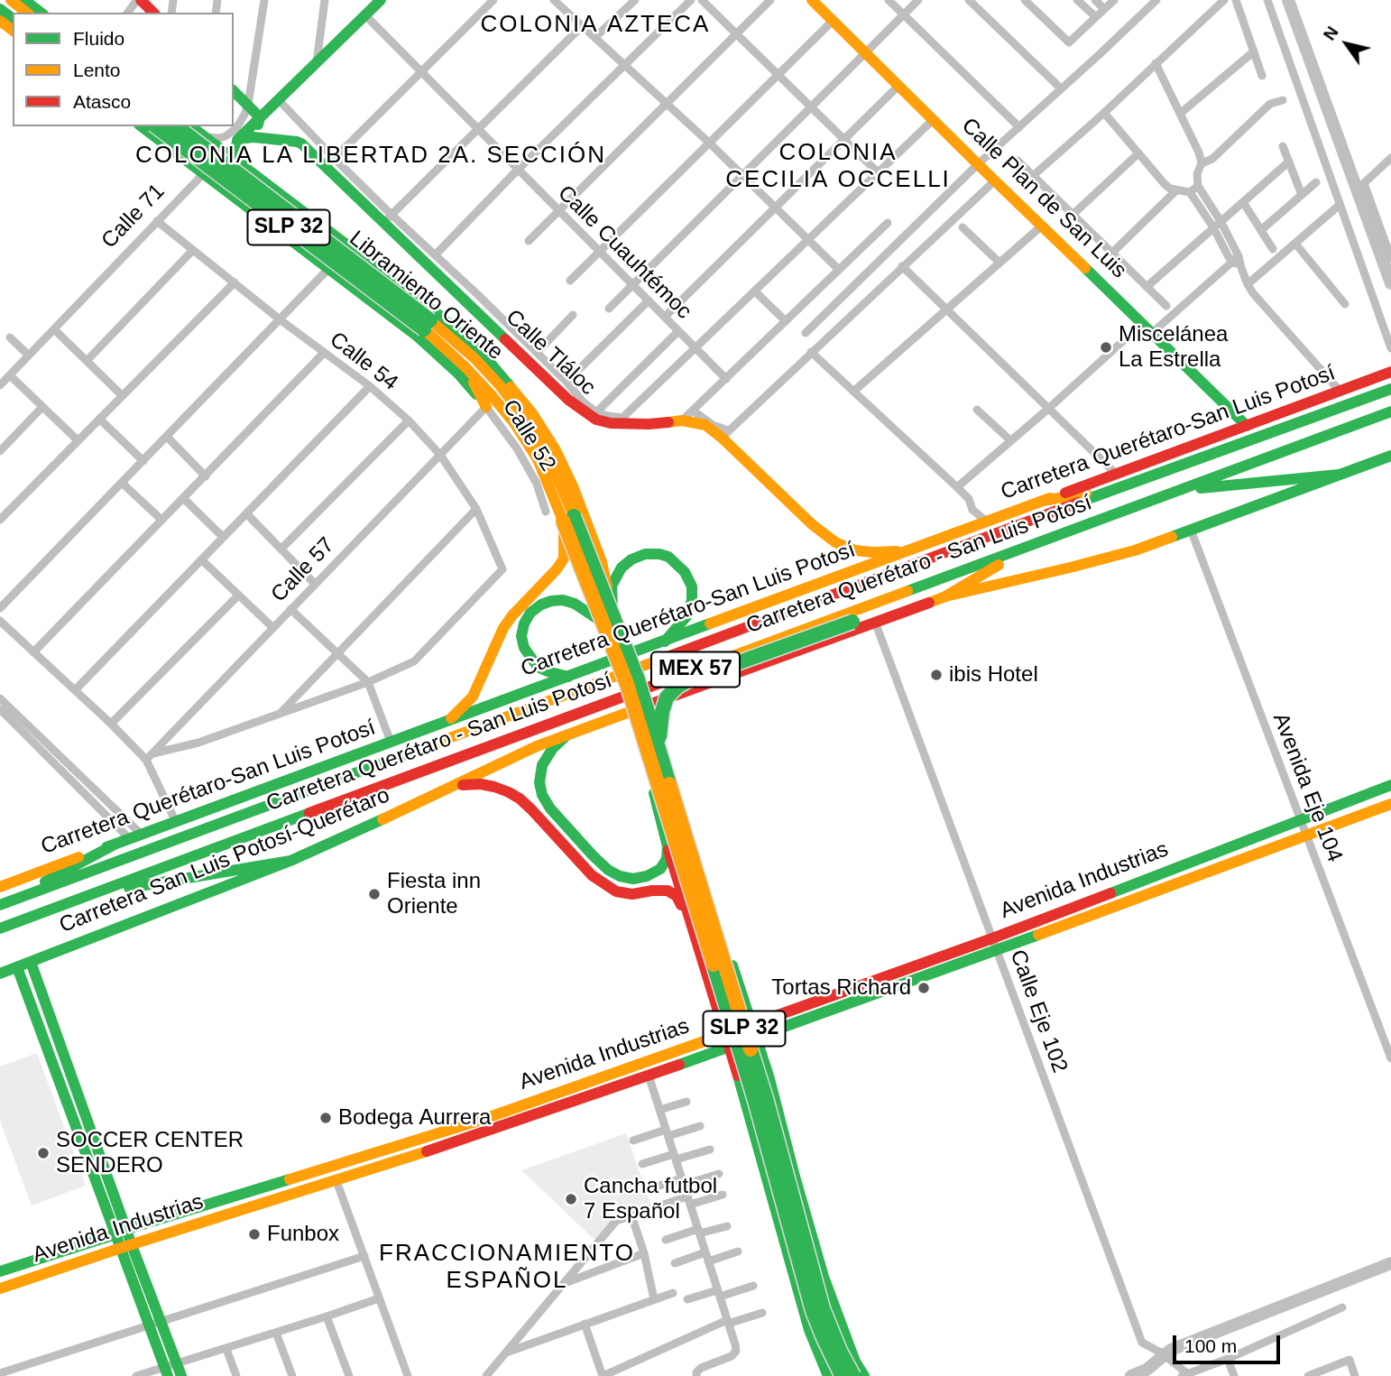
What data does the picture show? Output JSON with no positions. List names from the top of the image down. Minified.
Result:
{"streets":{"main road":["Calle Plan de San Luis","Calle 71","SLP 32","Libramiento Oriente","Calle Tláloc","Carretera Querétaro-San Luis Potosí","Calle 52","Carretera Querétaro - San Luis Potosí","MEX 57","Carretera San Luis Potosí-Querétaro","Avenida Industrias"],"street":["Calle Cuauhtémoc","Calle 54","Calle 57","Avenida Eje 104","Calle Eje 102"]},"crossings":[["Calle Plan de San Luis","Carretera Querétaro-San Luis Potosí"],["Calle 71","Calle Cuauhtémoc"],["Calle 71","Libramiento Oriente"],["Calle 71","Calle Tláloc"],["Calle 71","Calle 54"],["Calle 71","Calle 52"],["SLP 32","Libramiento Oriente"],["SLP 32","Avenida Industrias"],["Calle Cuauhtémoc","Calle Tláloc"],["Libramiento Oriente","Calle 52"],["Calle Tláloc","Carretera Querétaro-San Luis Potosí"],["Calle 54","Calle 57"],["Carretera Querétaro-San Luis Potosí","Carretera Querétaro - San Luis Potosí"],["Calle 52","Calle 57"],["Avenida Eje 104","Carretera San Luis Potosí-Querétaro"],["Avenida Eje 104","Avenida Industrias"],["Carretera San Luis Potosí-Querétaro","Calle Eje 102"],["Avenida Industrias","Calle Eje 102"]],"districts":["COLONIA AZTECA","COLONIA CECILIA OCCELLI","COLONIA LA LIBERTAD 2A. SECCIÓN","FRACCIONAMIENTO ESPAÑOL"],"places":["Miscelánea La Estrella","ibis Hotel","Fiesta inn Oriente","Tortas Richard","Bodega Aurrera","SOCCER CENTER SENDERO","Cancha futbol 7 Español","Funbox"],"legend":["Fluido","Lento","Atasco"],"scale_bar":"100 m","north":"top left"}
